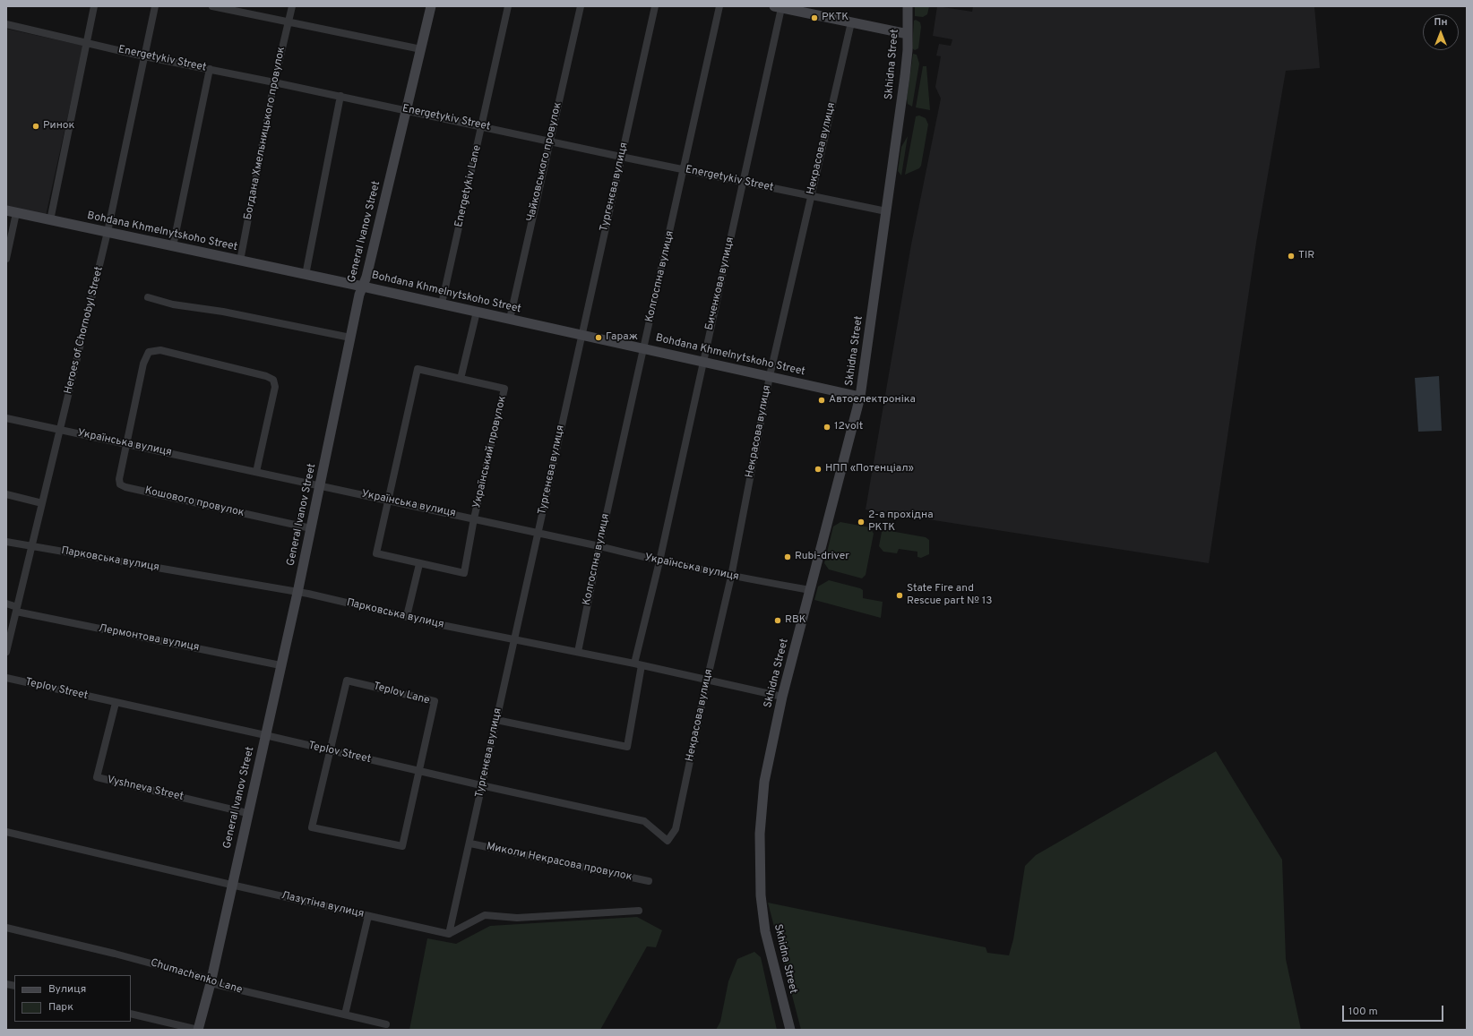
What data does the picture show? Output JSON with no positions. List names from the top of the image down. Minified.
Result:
{"streets":{"street":["Energetykiv Street","Skhidna Street","Богдана Хмельницького провулок","Некрасова вулиця","Чайковського провулок","Energetykiv Lane","Тургенєва вулиця","Bohdana Khmelnytskoho Street","General Ivanov Street","Колгоспна вулиця","Биченкова вулиця","Heroes of Chornobyl Street","Українська вулиця","Український провулок","Кошового провулок","Парковська вулиця","Лермонтова вулиця","Teplov Street","Teplov Lane","Vyshneva Street","Миколи Некрасова провулок","Лазутіна вулиця","Chumachenko Lane"]},"crossings":[["Energetykiv Street","Skhidna Street"],["Energetykiv Street","Богдана Хмельницького провулок"],["Energetykiv Street","Некрасова вулиця"],["Energetykiv Street","Чайковського провулок"],["Energetykiv Street","Energetykiv Lane"],["Energetykiv Street","Тургенєва вулиця"],["Energetykiv Street","General Ivanov Street"],["Energetykiv Street","Колгоспна вулиця"],["Energetykiv Street","Биченкова вулиця"],["Energetykiv Street","Heroes of Chornobyl Street"],["Skhidna Street","Bohdana Khmelnytskoho Street"],["Skhidna Street","Українська вулиця"],["Skhidna Street","Парковська вулиця"],["Богдана Хмельницького провулок","Bohdana Khmelnytskoho Street"],["Некрасова вулиця","Bohdana Khmelnytskoho Street"],["Некрасова вулиця","Українська вулиця"],["Некрасова вулиця","Парковська вулиця"],["Некрасова вулиця","Teplov Street"],["Чайковського провулок","Bohdana Khmelnytskoho Street"],["Energetykiv Lane","Bohdana Khmelnytskoho Street"],["Тургенєва вулиця","Bohdana Khmelnytskoho Street"],["Тургенєва вулиця","Українська вулиця"],["Тургенєва вулиця","Парковська вулиця"],["Тургенєва вулиця","Teplov Street"],["Тургенєва вулиця","Миколи Некрасова провулок"],["Тургенєва вулиця","Лазутіна вулиця"],["Bohdana Khmelnytskoho Street","General Ivanov Street"],["Bohdana Khmelnytskoho Street","Колгоспна вулиця"],["Bohdana Khmelnytskoho Street","Биченкова вулиця"],["Bohdana Khmelnytskoho Street","Heroes of Chornobyl Street"],["General Ivanov Street","Українська вулиця"],["General Ivanov Street","Кошового провулок"],["General Ivanov Street","Парковська вулиця"],["General Ivanov Street","Лермонтова вулиця"],["General Ivanov Street","Teplov Street"],["General Ivanov Street","Vyshneva Street"],["General Ivanov Street","Лазутіна вулиця"],["General Ivanov Street","Chumachenko Lane"],["Колгоспна вулиця","Українська вулиця"],["Колгоспна вулиця","Парковська вулиця"],["Биченкова вулиця","Українська вулиця"],["Биченкова вулиця","Парковська вулиця"],["Heroes of Chornobyl Street","Українська вулиця"],["Heroes of Chornobyl Street","Парковська вулиця"],["Heroes of Chornobyl Street","Лермонтова вулиця"],["Українська вулиця","Український провулок"],["Українська вулиця","Кошового провулок"],["Teplov Street","Teplov Lane"],["Teplov Street","Vyshneva Street"]],"places":["РКТК","Ринок","TIR","Гараж","Автоелектроніка","12volt","НПП «Потенціал»","2-а прохідна РКТК","Rubi-driver","State Fire and Rescue part № 13","RBK"],"legend":["Вулиця","Парк"],"scale_bar":"100 m","north":"top"}
